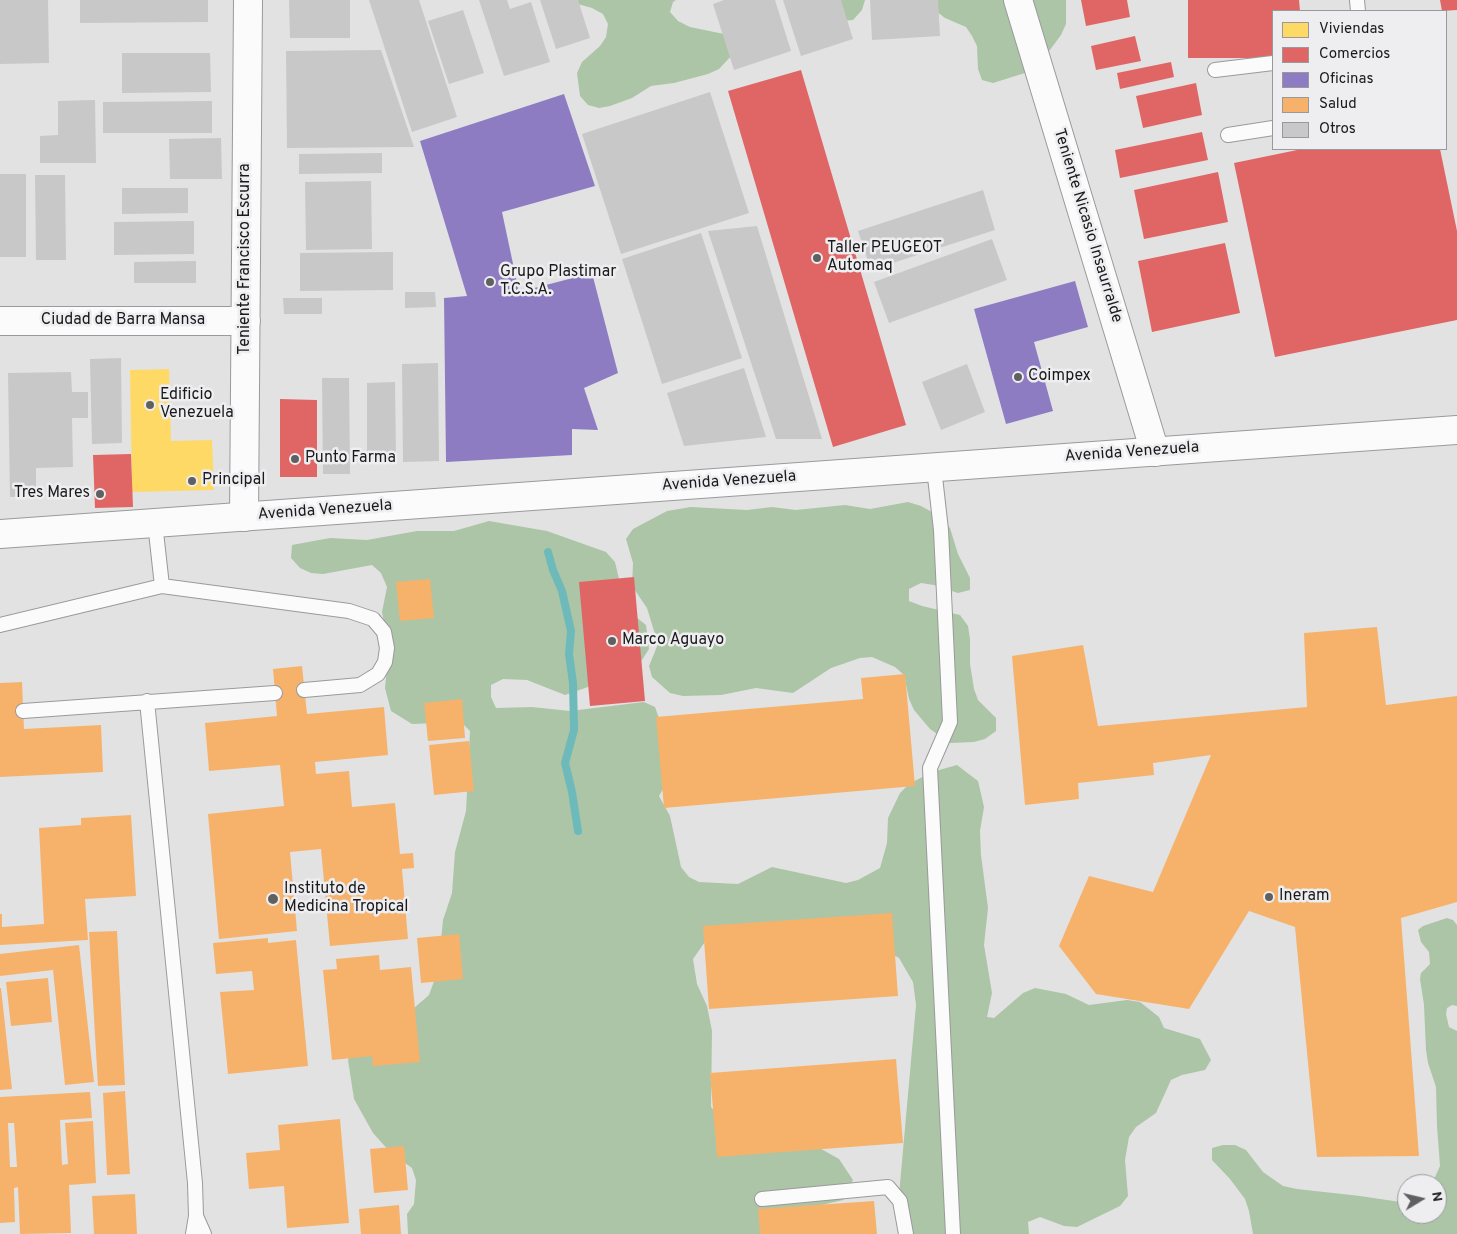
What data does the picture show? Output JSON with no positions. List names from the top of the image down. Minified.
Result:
{"streets":{"main road":["Teniente Nicasio Insaurralde","Teniente Francisco Escurra","Ciudad de Barra Mansa","Avenida Venezuela"]},"crossings":[["Teniente Nicasio Insaurralde","Avenida Venezuela"],["Teniente Francisco Escurra","Ciudad de Barra Mansa"],["Teniente Francisco Escurra","Avenida Venezuela"]],"places":["Taller PEUGEOT Automaq","Grupo Plastimar T.C.S.A.","Coimpex","Edificio Venezuela","Punto Farma","Principal","Tres Mares","Marco Aguayo","Ineram","Instituto de Medicina Tropical"],"legend":["Viviendas","Comercios","Oficinas","Salud","Otros"],"north":"right"}
